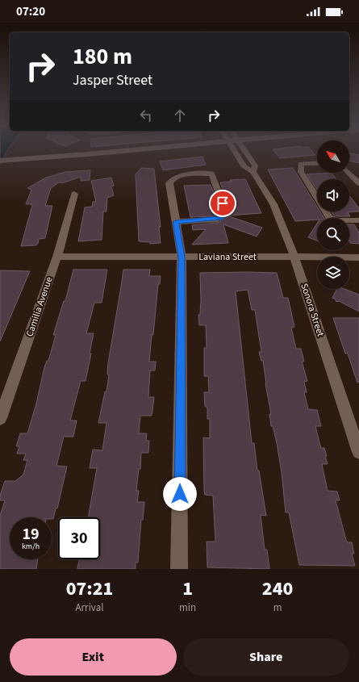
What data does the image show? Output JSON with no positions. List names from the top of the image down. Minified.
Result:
{"streets":{"street":["Laviana Street","Camilia Avenue","Sonora Street"]},"crossings":[["Laviana Street","Camilia Avenue"],["Laviana Street","Sonora Street"]],"north":"top left","page":{"status":"07:20","turn":["180 m","Jasper Street"],"speed":"19 km/h","limit":"30","eta":["07:21","Arrival","1","min","240","m"],"buttons":["Exit","Share"]}}
